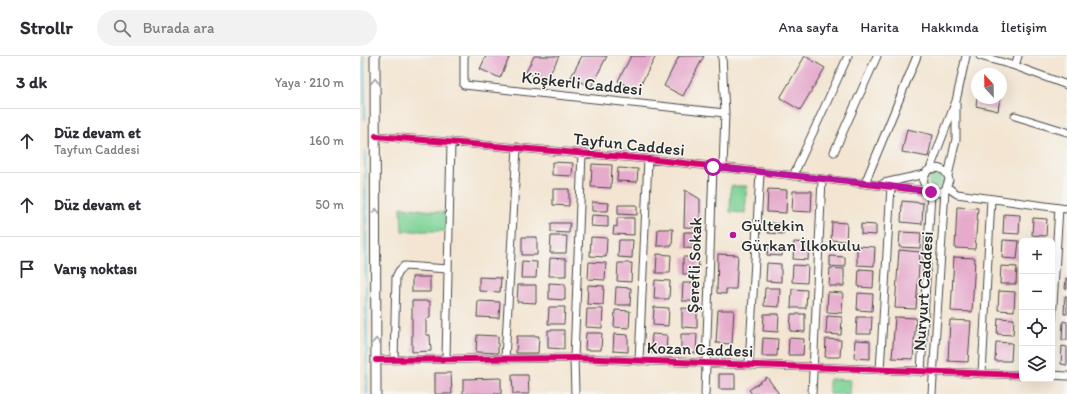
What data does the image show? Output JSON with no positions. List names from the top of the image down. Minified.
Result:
{"streets":{"street":["Köşkerli Caddesi","Tayfun Caddesi","Şerefli Sokak","Nuryurt Caddesi","Kozan Caddesi"]},"crossings":[["Tayfun Caddesi","Şerefli Sokak"],["Şerefli Sokak","Kozan Caddesi"],["Nuryurt Caddesi","Kozan Caddesi"]],"places":["Gültekin Gürkan İlkokulu"],"north":"top","page":{"header":"Strollr","search":"Burada ara","nav":["Ana sayfa","Harita","Hakkında","İletişim"],"heading":["3 dk","Yaya · 210 m"],"list":[["Düz devam et","Tayfun Caddesi","160 m"],["Düz devam et","50 m"],"Varış noktası"],"map_buttons":["+","−"]}}
